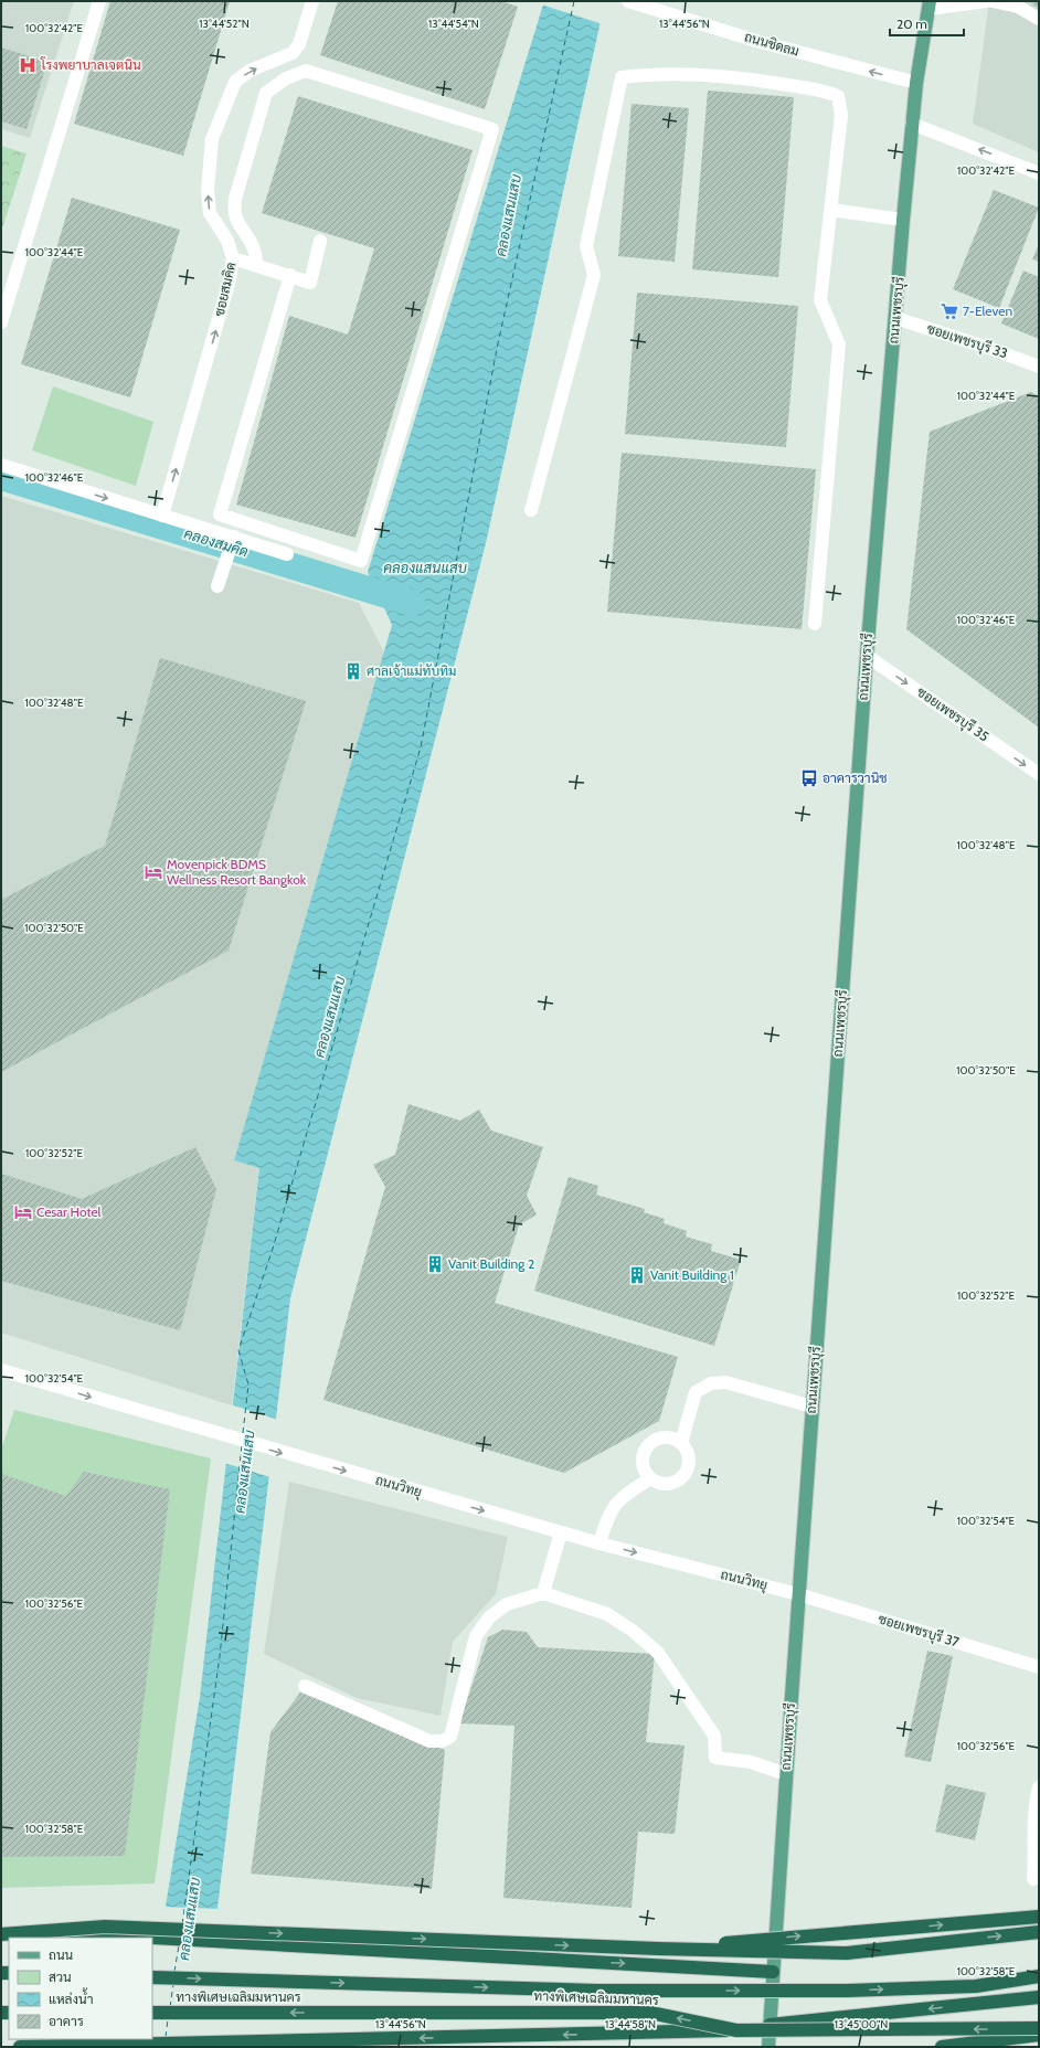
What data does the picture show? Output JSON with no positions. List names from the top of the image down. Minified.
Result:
{"streets":{"highway":["ทางพิเศษเฉลิมมหานคร"],"main road":["ถนนเพชรบุรี"],"street":["ถนนชิดลม","ซอยสมคิด","ซอยเพชรบุรี 33","ซอยเพชรบุรี 35","ถนนวิทยุ","ซอยเพชรบุรี 37"]},"crossings":[["ถนนชิดลม","ถนนเพชรบุรี"],["ถนนเพชรบุรี","ซอยเพชรบุรี 33"],["ถนนเพชรบุรี","ซอยเพชรบุรี 35"],["ถนนเพชรบุรี","ถนนวิทยุ"],["ถนนเพชรบุรี","ซอยเพชรบุรี 37"],["ถนนวิทยุ","ซอยเพชรบุรี 37"]],"one_way":["ถนนชิดลม","ซอยสมคิด","ซอยเพชรบุรี 35","ถนนวิทยุ"],"water":["คลองแสนแสบ","คลองสมคิด"],"places":{"hospital":["โรงพยาบาลเจตนิน"],"supermarket":["7-Eleven"],"building":["ศาลเจ้าแม่ทับทิม","Vanit Building 2","Vanit Building 1"],"bus stop":["อาคารวานิช"],"hotel":["Movenpick BDMS Wellness Resort Bangkok","Cesar Hotel"]},"legend":["ถนน","สวน","แหล่งน้ำ","อาคาร"],"scale_bar":"20 m","coordinates":["13°44'52\"N","13°44'54\"N","13°44'56\"N","100°32'42\"E","100°32'44\"E","100°32'46\"E","100°32'48\"E","100°32'50\"E","100°32'52\"E","100°32'54\"E","100°32'56\"E","100°32'58\"E","13°44'58\"N","13°45'00\"N"]}
